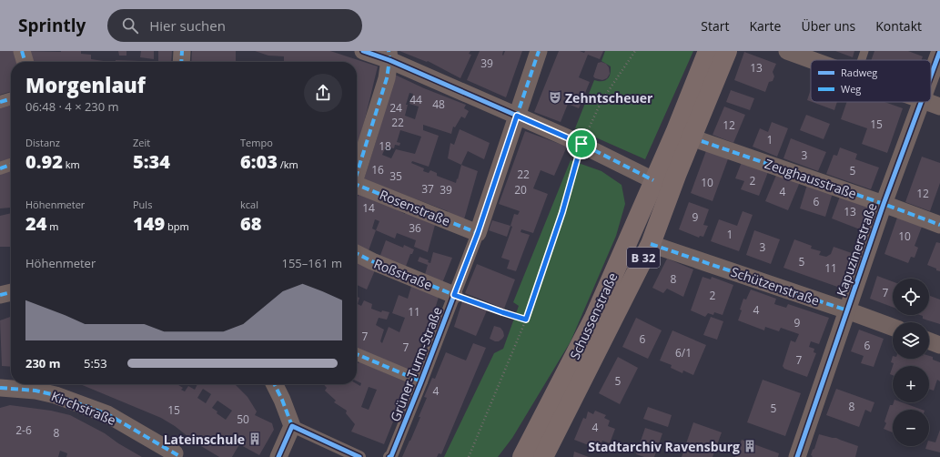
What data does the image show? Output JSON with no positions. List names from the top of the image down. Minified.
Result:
{"streets":{"main road":["B 32","Schussenstraße"],"street":["Zeughausstraße","Rosenstraße","Kapuzinerstraße","Roßstraße","Schützenstraße","Grüner-Turm-Straße","Kirchstraße"]},"crossings":[["Zeughausstraße","Kapuzinerstraße"],["Rosenstraße","Grüner-Turm-Straße"],["Kapuzinerstraße","Schützenstraße"],["Roßstraße","Grüner-Turm-Straße"],["Schützenstraße","Schussenstraße"]],"places":{"theatre":["Zehntscheuer"],"building":["Lateinschule","Stadtarchiv Ravensburg"]},"house_numbers":["39","13","44","48","24","22","15","12","1","18","3","16","5","22","35","2","10","37","39","20","4","12","6","14","13","9","36","1","10","3","5","11","8","7","2","4","11","9","7","6","6","7","6/1","7","5","4","8","5","15","50","4","2-6","8"],"legend":["Radweg","Weg"],"page":{"header":"Sprintly","search":"Hier suchen","nav":["Start","Karte","Über uns","Kontakt"],"heading":["Morgenlauf","06:48 · 4 × 230 m"],"stats":[["Distanz","0.92 km"],["Zeit","5:34"],["Tempo","6:03 /km"],["Höhenmeter","24 m"],["Puls","149 bpm"],["kcal","68"]],"chart":["Höhenmeter","155–161 m"],"map_buttons":["+","−"],"list":[{"name":"230 m","note":"5:53"}]}}
